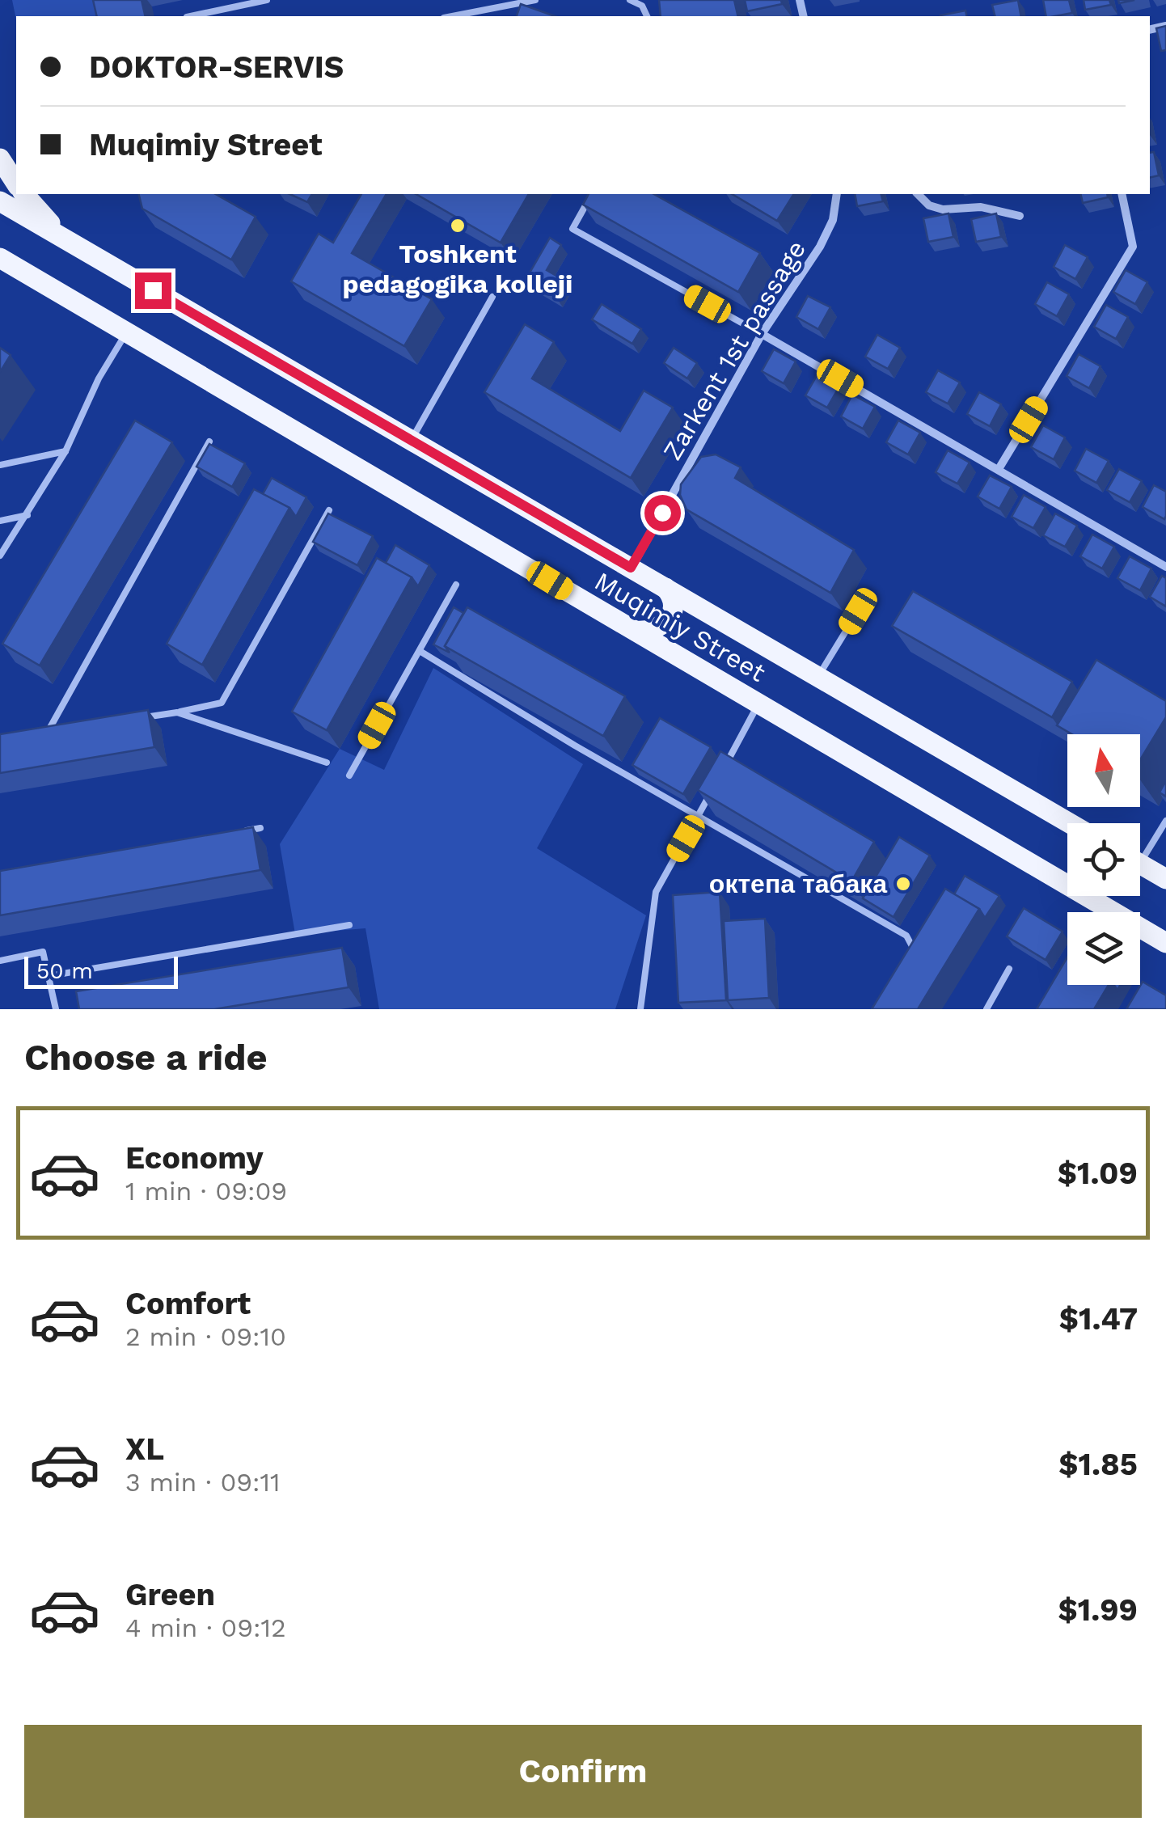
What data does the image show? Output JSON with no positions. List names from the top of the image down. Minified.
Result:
{"streets":{"main road":["Muqimiy Street"],"street":["Zarkent 1st passage"]},"crossings":[["Zarkent 1st passage","Muqimiy Street"]],"places":["Toshkent pedagogika kolleji","октепа табака"],"scale_bar":"50 m","north":"top","page":{"banner":["DOKTOR-SERVIS","Muqimiy Street"],"scale":"50 m","heading":"Choose a ride","list":[{"name":"Economy","note":"1 min · 09:09","value":"$1.09"},{"name":"Comfort","note":"2 min · 09:10","value":"$1.47"},{"name":"XL","note":"3 min · 09:11","value":"$1.85"},{"name":"Green","note":"4 min · 09:12","value":"$1.99"}],"buttons":"Confirm"}}
